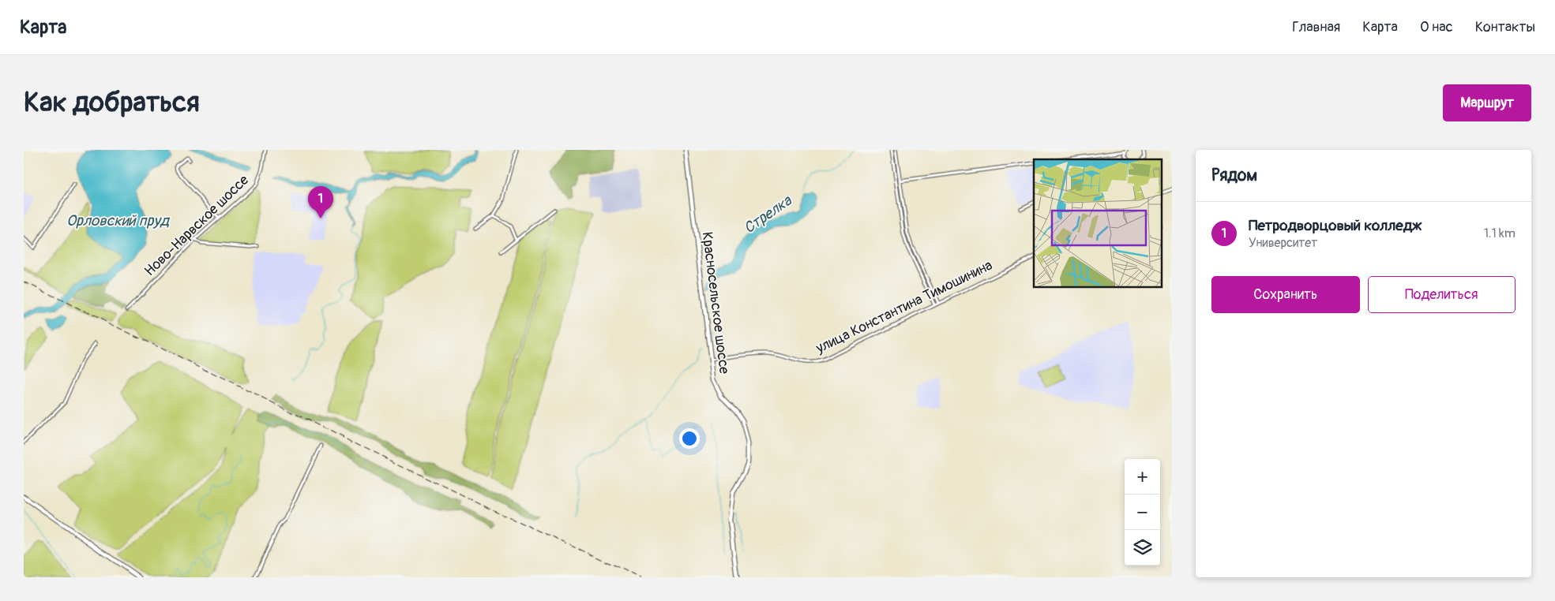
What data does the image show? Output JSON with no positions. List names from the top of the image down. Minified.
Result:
{"streets":{"main road":["Красносельское шоссе"],"street":["Ново-Нарвское шоссе","улица Константина Тимошинина"]},"crossings":[["Красносельское шоссе","улица Константина Тимошинина"]],"water":["Стрелка","Орловский пруд"],"page":{"header":"Карта","nav":["Главная","Карта","О нас","Контакты"],"buttons":["Маршрут",["Сохранить","Поделиться"]],"title":"Как добраться","heading":"Рядом","pins":"1","list":[{"mark":"1","name":"Петродворцовый колледж","note":"Университет","value":"1.1 km"}],"map_buttons":["+","−"]}}
